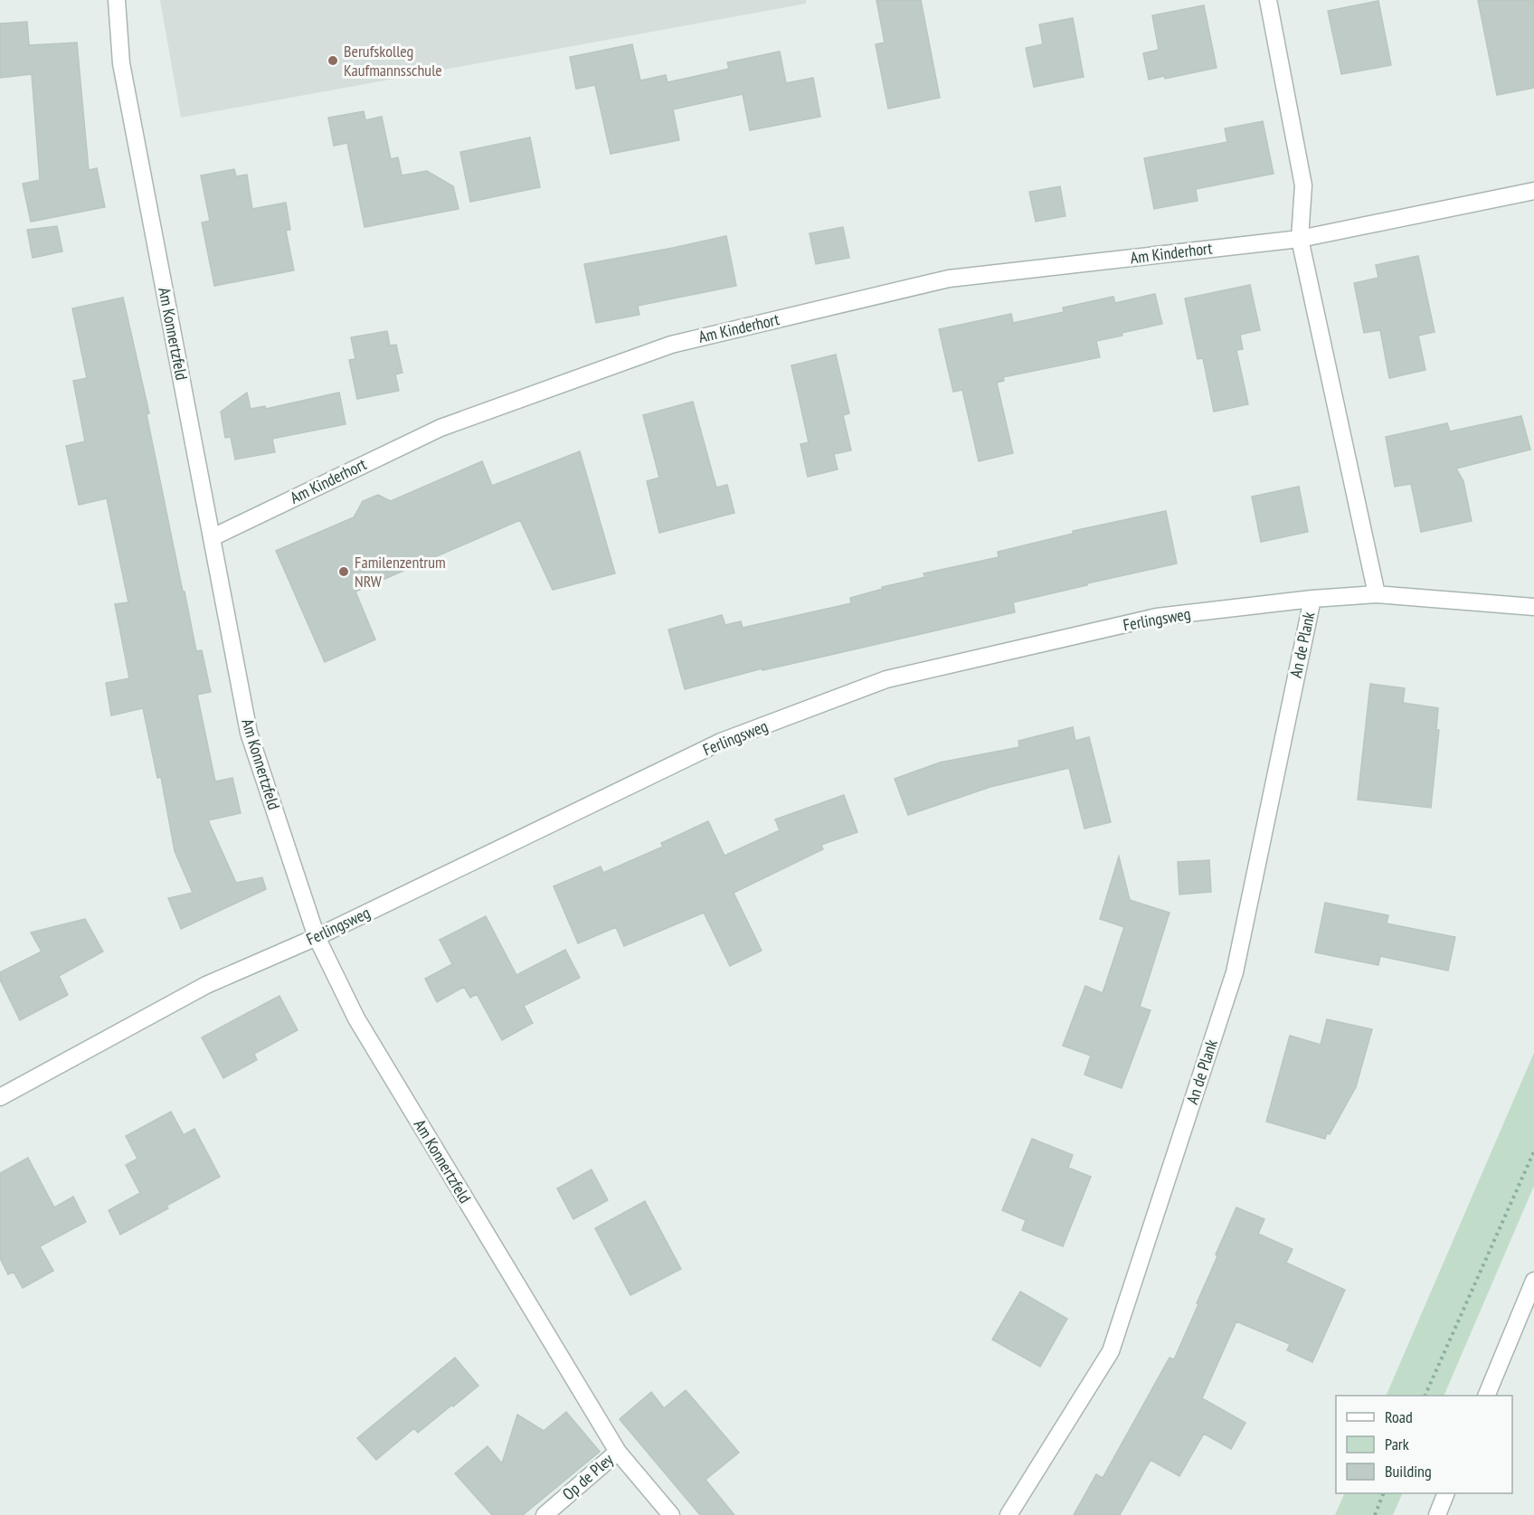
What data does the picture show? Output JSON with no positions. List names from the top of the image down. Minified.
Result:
{"streets":{"street":["Am Kinderhort","Am Konnertzfeld","Ferlingsweg","An de Plank","Op de Pley"]},"crossings":[["Am Kinderhort","Am Konnertzfeld"],["Am Konnertzfeld","Ferlingsweg"],["Am Konnertzfeld","Op de Pley"],["Ferlingsweg","An de Plank"]],"places":["Berufskolleg Kaufmannsschule","Familenzentrum NRW"],"legend":["Road","Park","Building"]}
